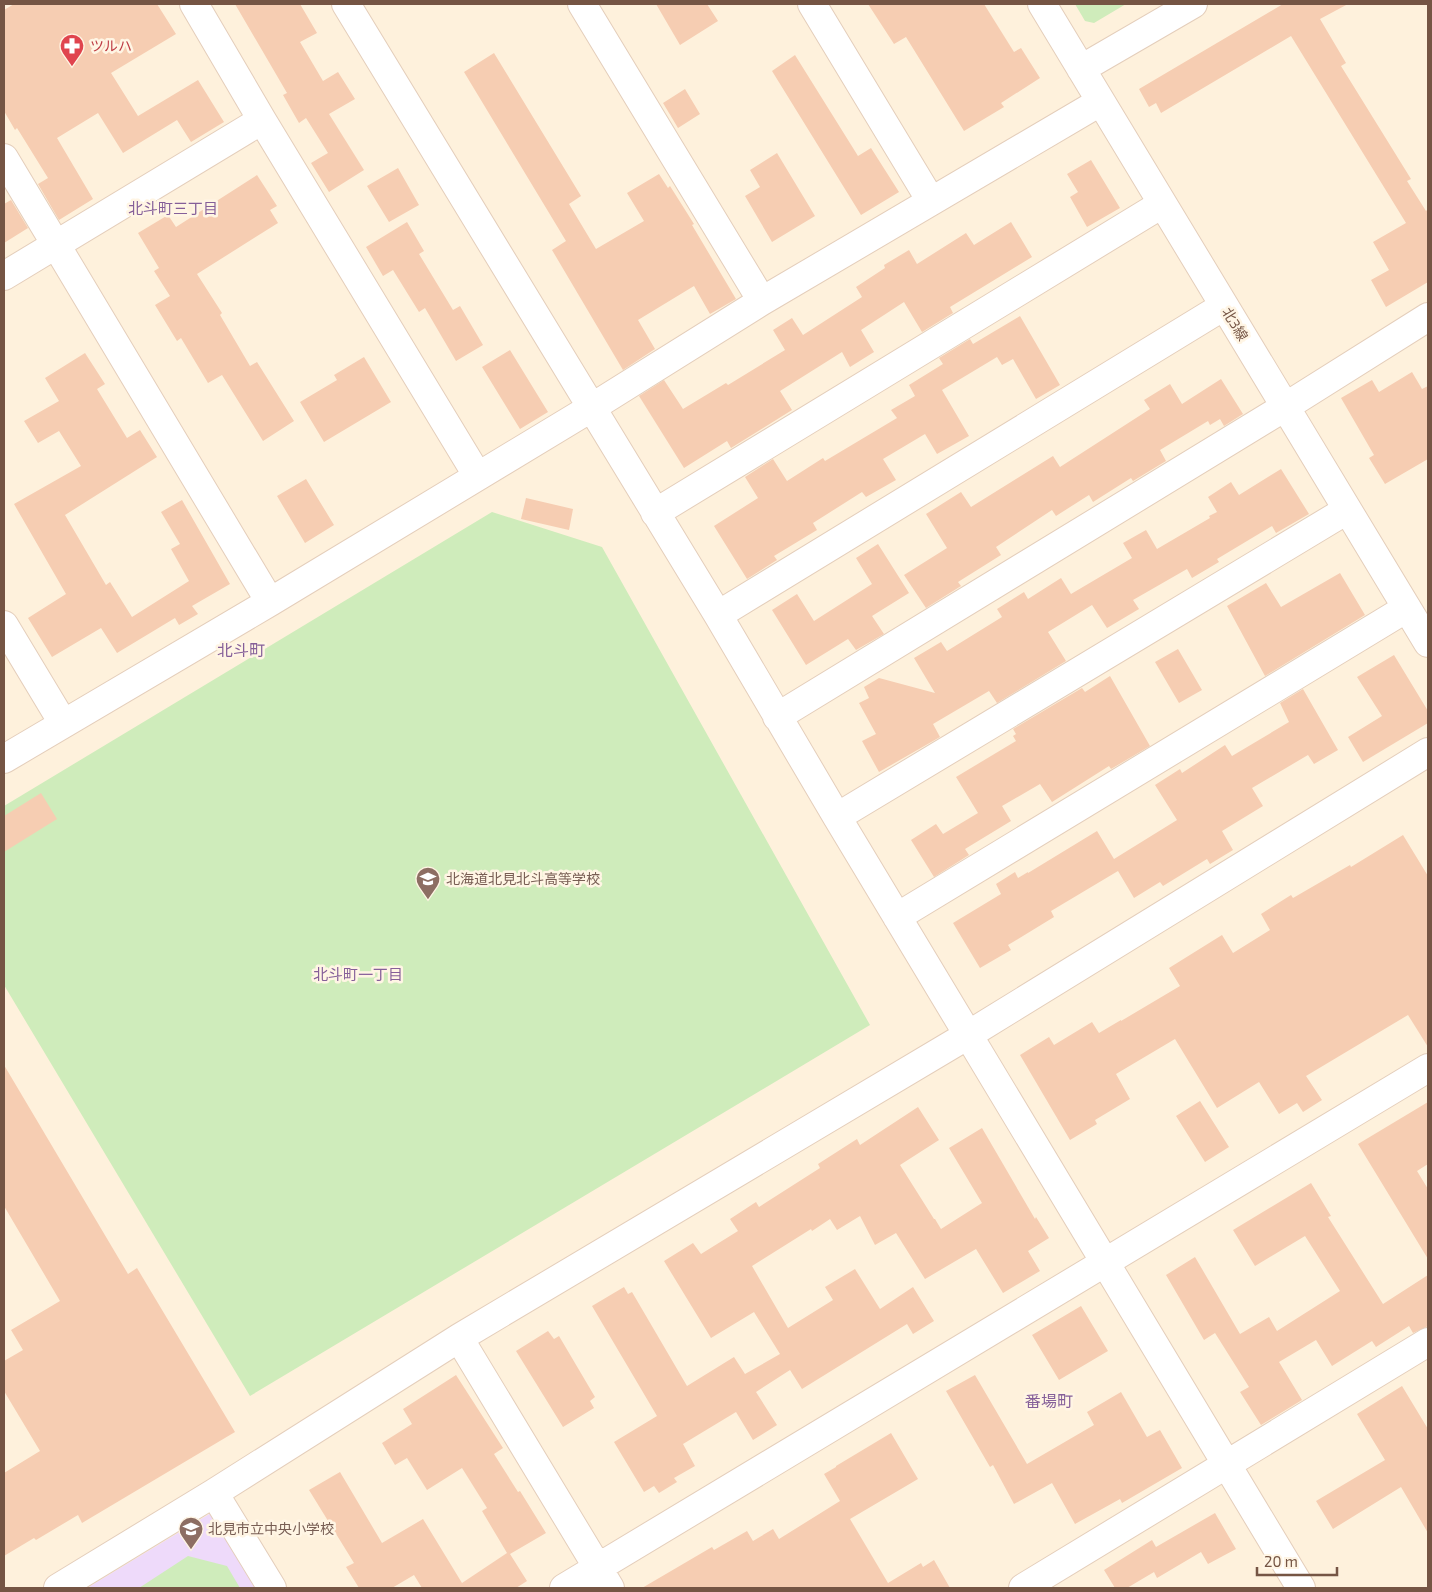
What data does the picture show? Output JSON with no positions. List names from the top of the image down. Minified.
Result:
{"streets":{"street":["北3線"]},"districts":["北斗町三丁目","北斗町","北斗町一丁目","番場町"],"places":{"pharmacy":["ツルハ"],"school or university":["北海道北見北斗高等学校","北見市立中央小学校"]},"scale_bar":"20 m"}
